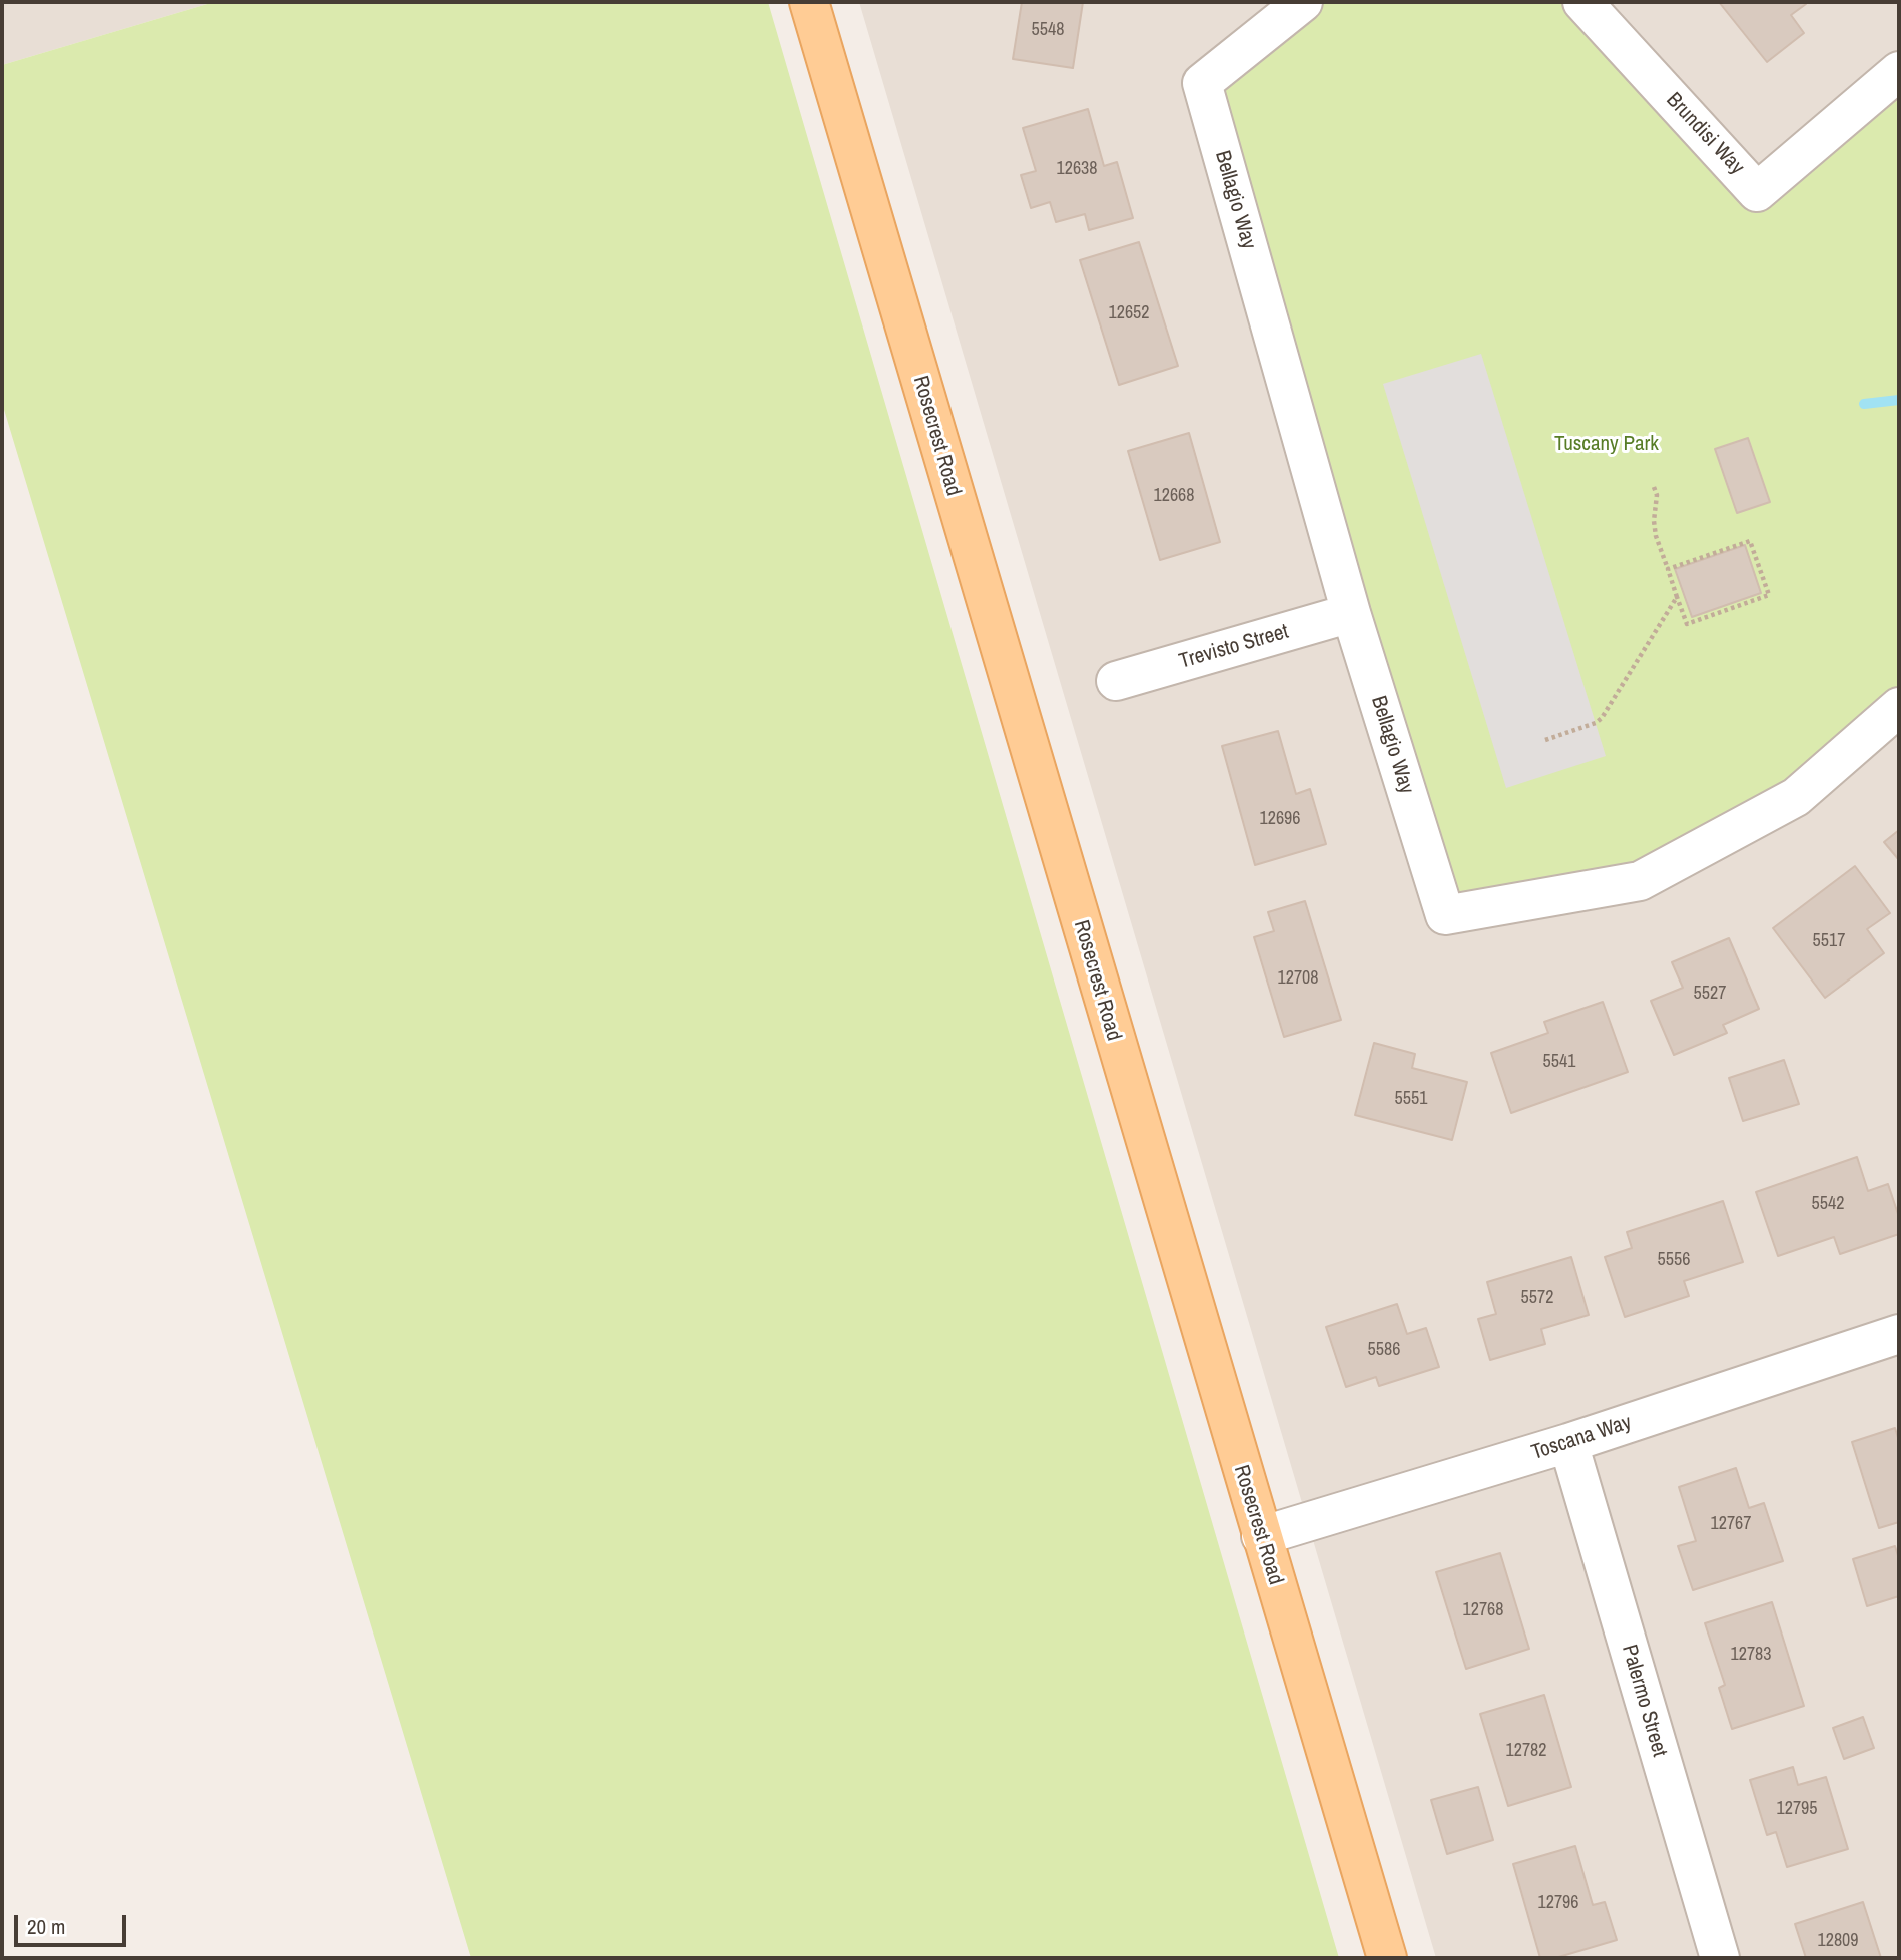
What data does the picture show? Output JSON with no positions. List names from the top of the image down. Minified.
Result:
{"streets":{"main road":["Rosecrest Road"],"street":["Brundisi Way","Bellagio Way","Trevisto Street","Toscana Way","Palermo Street"]},"crossings":[["Bellagio Way","Trevisto Street"],["Rosecrest Road","Toscana Way"],["Toscana Way","Palermo Street"]],"parks":["Tuscany Park"],"house_numbers":["5548","12638","12652","12668","12696","5517","12708","5527","5541","5551","5542","5556","5572","5586","12767","12768","12783","12782","12795","12796","12809"],"scale_bar":"20 m"}
